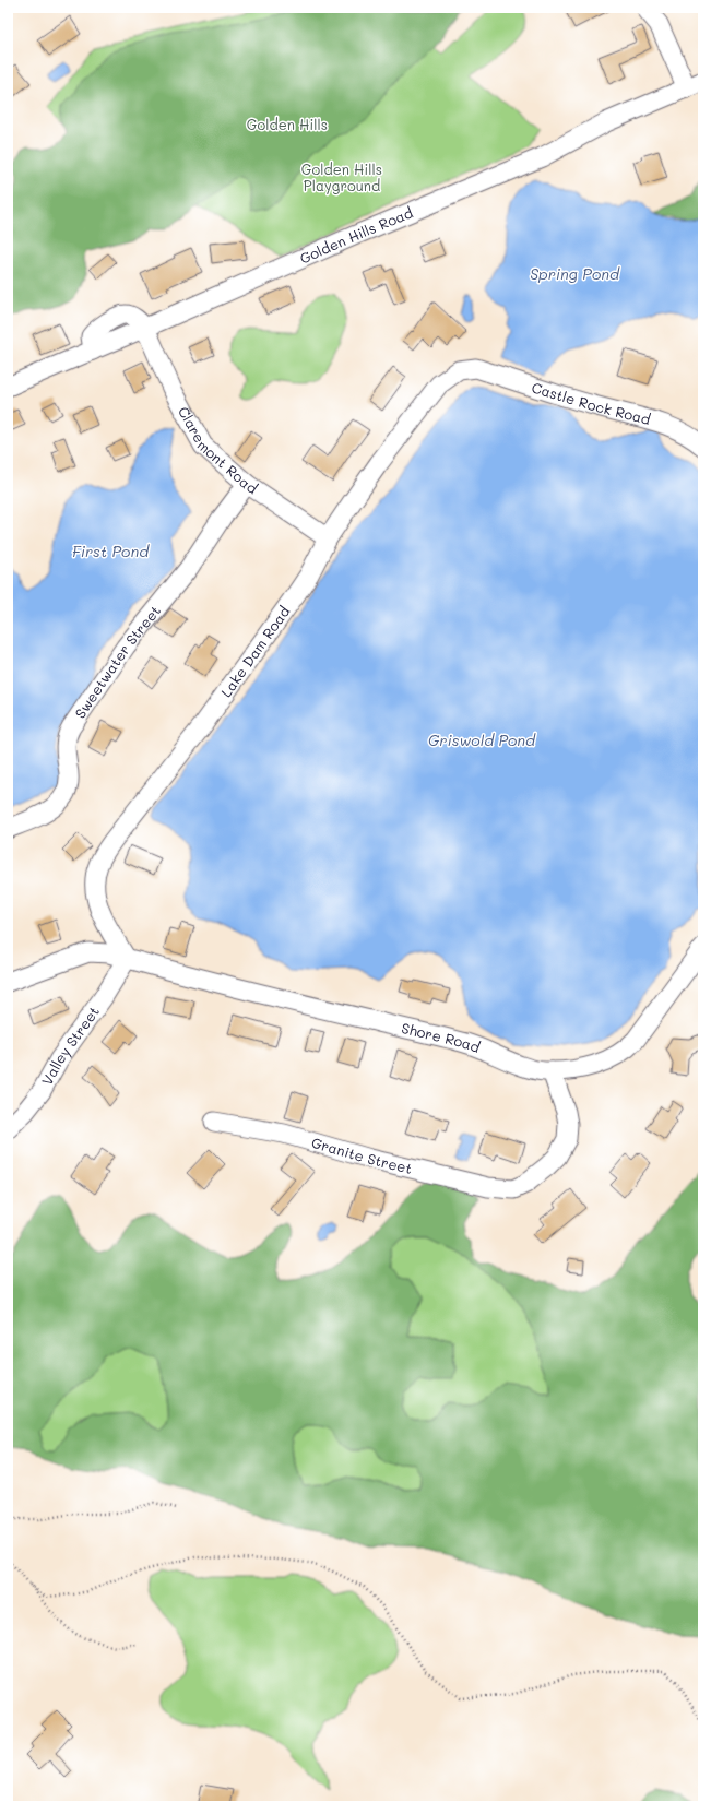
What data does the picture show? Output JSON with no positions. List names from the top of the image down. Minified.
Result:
{"streets":{"street":["Golden Hills Road","Castle Rock Road","Claremont Road","Lake Dam Road","Sweetwater Street","Shore Road","Valley Street","Granite Street"]},"crossings":[["Golden Hills Road","Claremont Road"],["Castle Rock Road","Lake Dam Road"],["Claremont Road","Lake Dam Road"],["Claremont Road","Sweetwater Street"],["Lake Dam Road","Shore Road"],["Lake Dam Road","Valley Street"],["Shore Road","Valley Street"],["Shore Road","Granite Street"]],"water":["Spring Pond","First Pond","Griswold Pond"],"parks":["Golden Hills","Golden Hills Playground"]}
